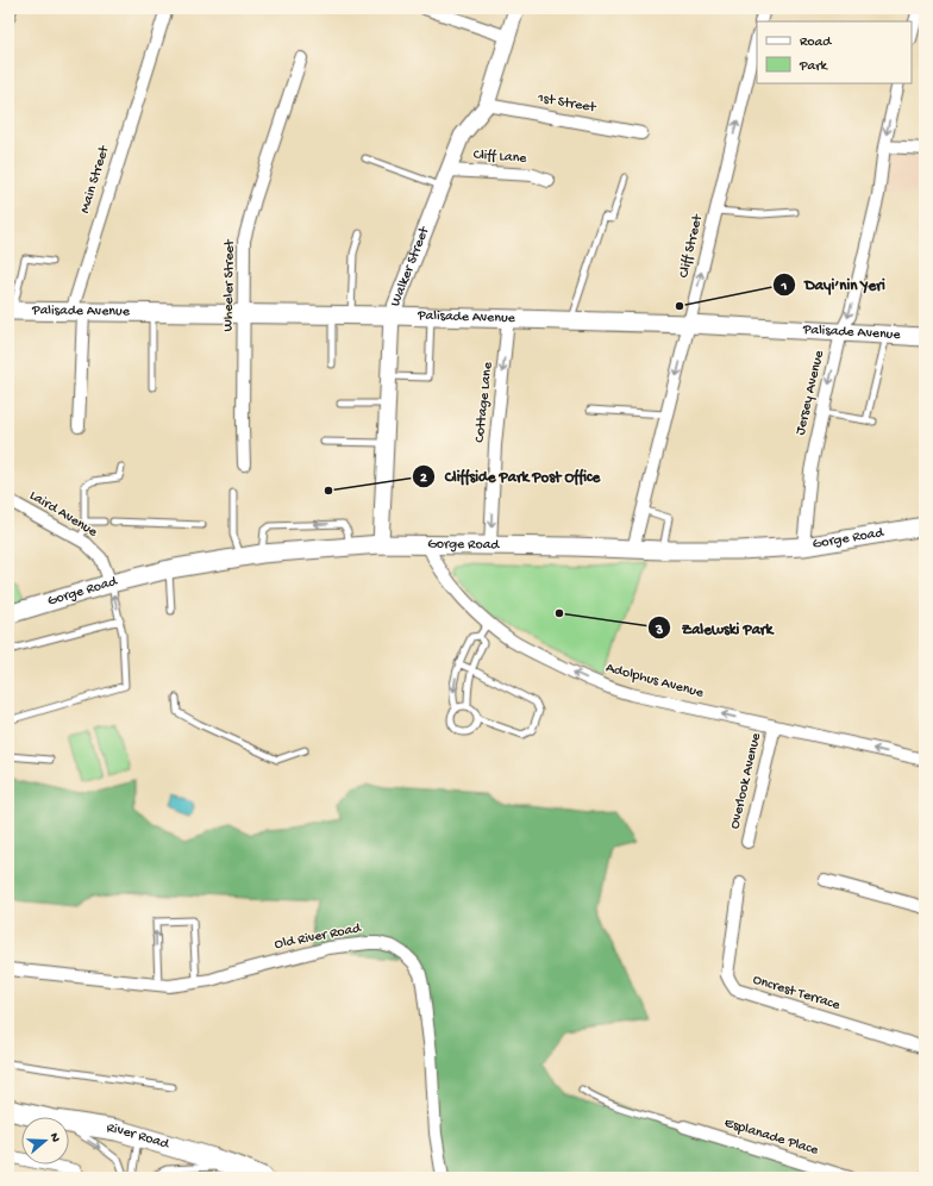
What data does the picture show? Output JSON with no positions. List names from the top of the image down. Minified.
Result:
{"streets":{"main road":["Palisade Avenue","Gorge Road","River Road"],"street":["1st Street","Cliff Lane","Main Street","Cliff Street","Walker Street","Wheeler Street","Jersey Avenue","Cottage Lane","Laird Avenue","Adolphus Avenue","Overlook Avenue","Old River Road","Oncrest Terrace","Esplanade Place"]},"crossings":[["1st Street","Walker Street"],["Cliff Lane","Walker Street"],["Main Street","Palisade Avenue"],["Cliff Street","Palisade Avenue"],["Cliff Street","Gorge Road"],["Walker Street","Palisade Avenue"],["Walker Street","Gorge Road"],["Wheeler Street","Palisade Avenue"],["Palisade Avenue","Jersey Avenue"],["Palisade Avenue","Cottage Lane"],["Jersey Avenue","Gorge Road"],["Cottage Lane","Gorge Road"],["Laird Avenue","Gorge Road"],["Gorge Road","Adolphus Avenue"],["Adolphus Avenue","Overlook Avenue"]],"one_way":["Jersey Avenue","Cottage Lane","Adolphus Avenue"],"places":["Dayi’nin Yeri","Cliffside Park Post Office","Zalewski Park"],"legend":["Road","Park"],"north":"right"}
